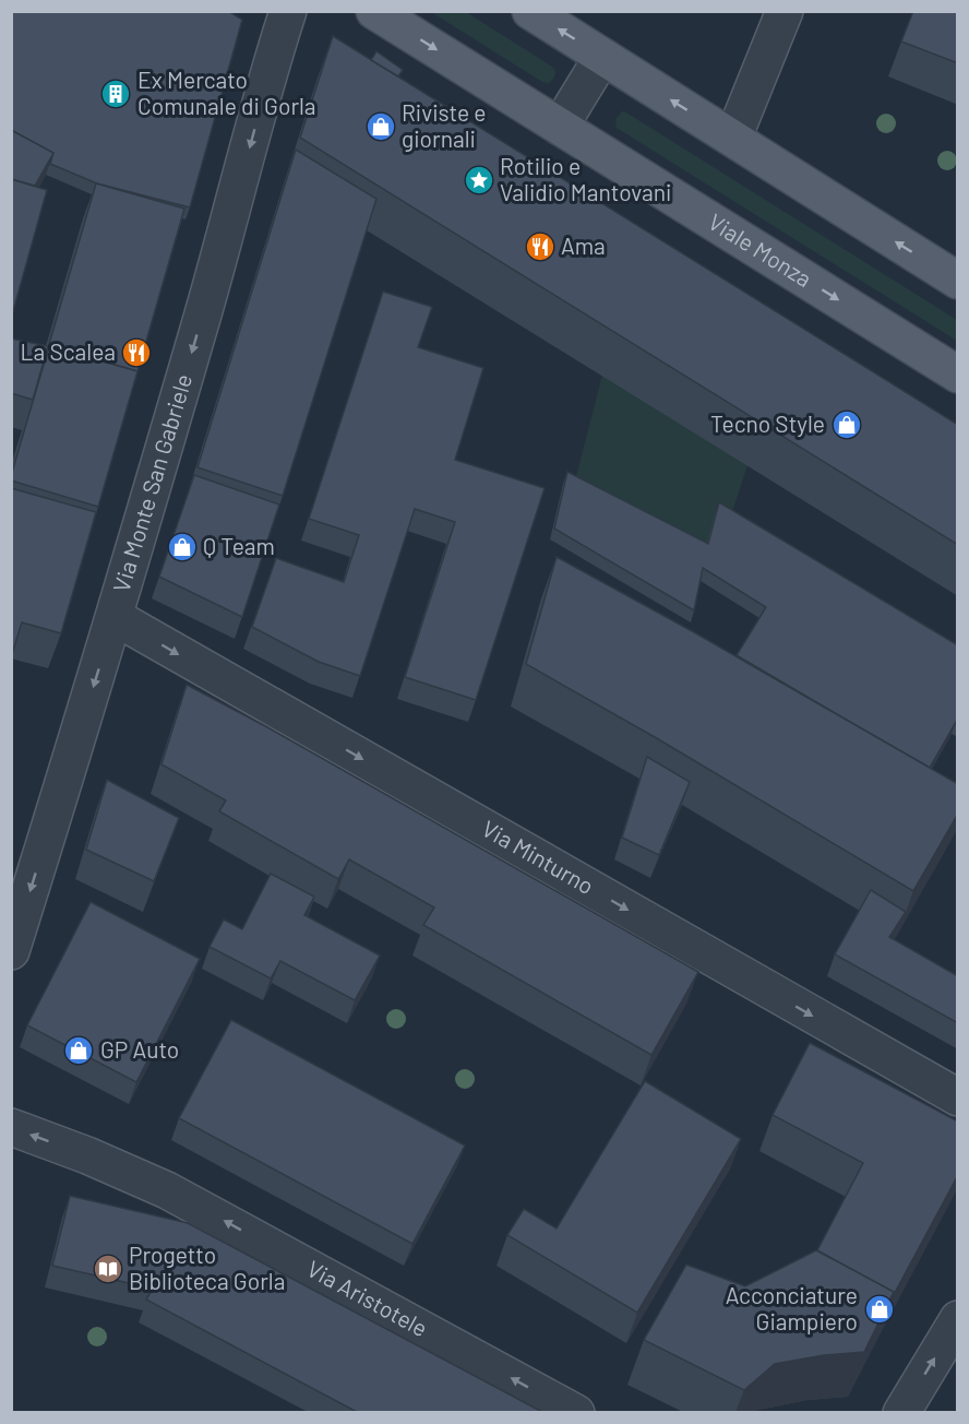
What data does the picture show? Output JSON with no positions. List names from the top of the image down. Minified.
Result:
{"streets":{"main road":["Viale Monza"],"street":["Via Monte San Gabriele","Via Minturno","Via Aristotele"]},"crossings":[["Via Monte San Gabriele","Via Minturno"]],"one_way":["Via Monte San Gabriele","Via Minturno","Via Aristotele"],"places":{"building":["Ex Mercato Comunale di Gorla"],"shop":["Riviste e giornali","Tecno Style","Q Team","GP Auto","Acconciature Giampiero"],"place":["Rotilio e Validio Mantovani"],"restaurant":["Ama","La Scalea"],"library":["Progetto Biblioteca Gorla"]}}
